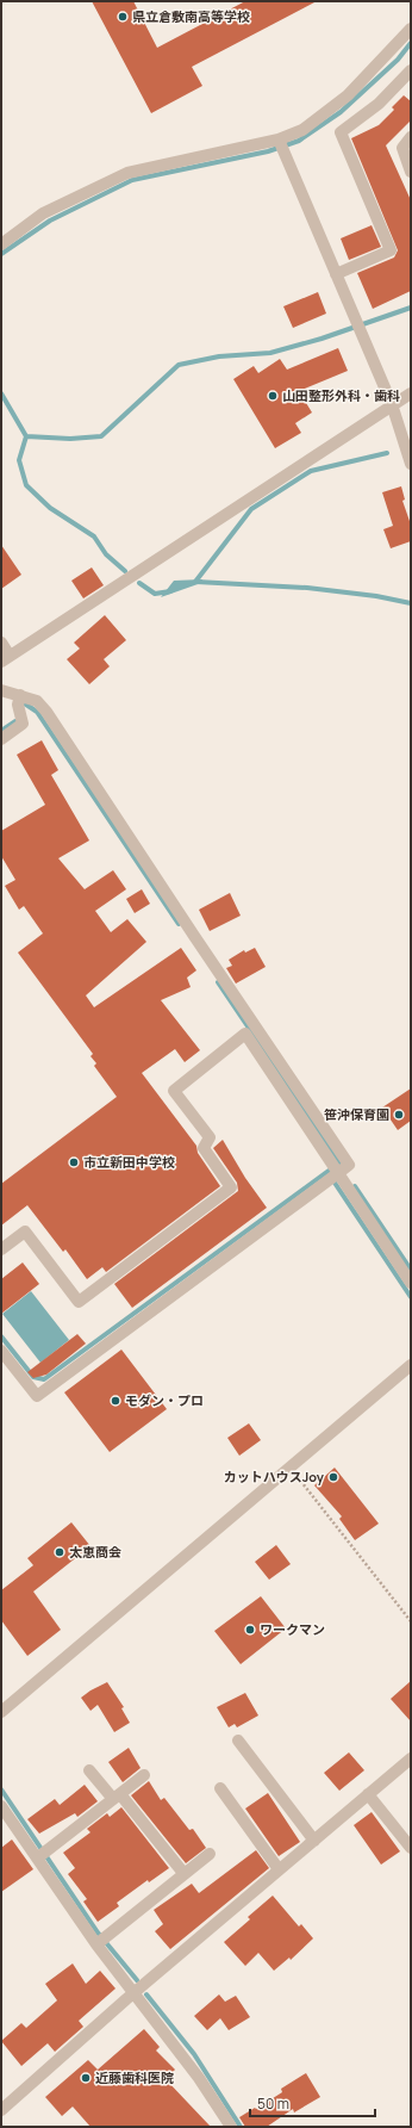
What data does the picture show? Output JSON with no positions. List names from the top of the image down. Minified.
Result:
{"places":["県立倉敷南高等学校","山田整形外科・歯科","笹沖保育園","市立新田中学校","モダン・プロ","カットハウスJoy","太恵商会","ワークマン","近藤歯科医院"],"scale_bar":"50 m"}
